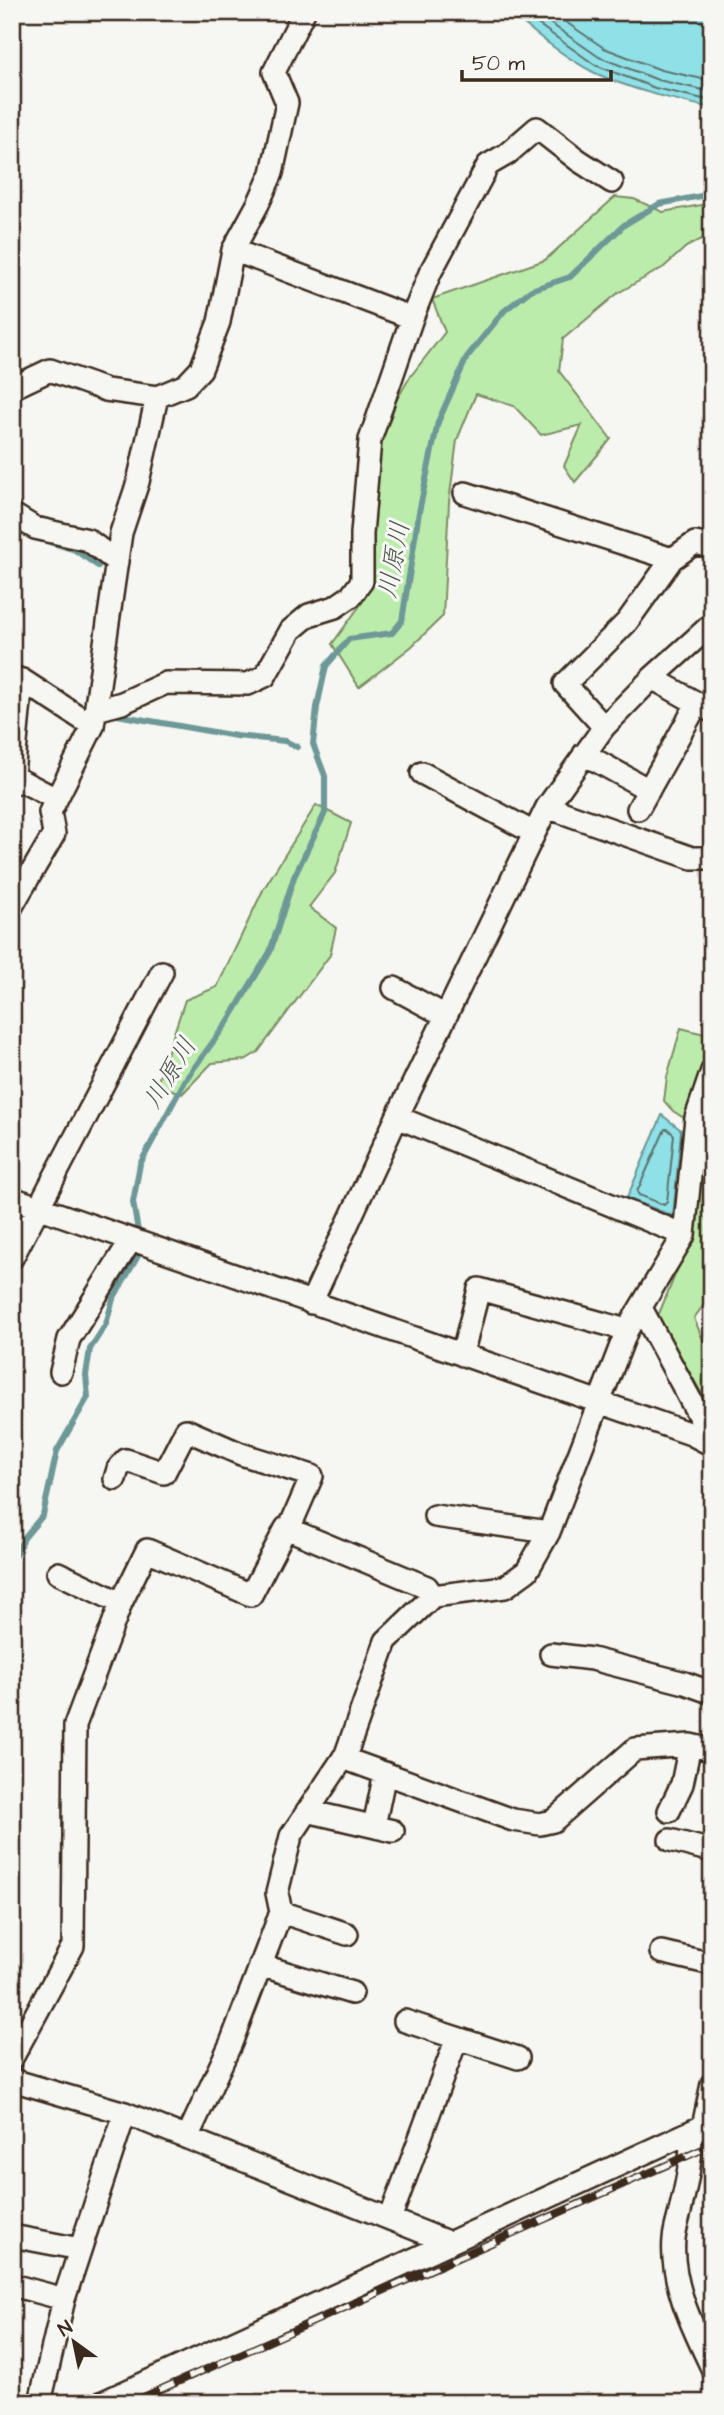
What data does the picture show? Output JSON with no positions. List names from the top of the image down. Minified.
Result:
{"water":["川原川"],"scale_bar":"50 m","north":"top left"}
